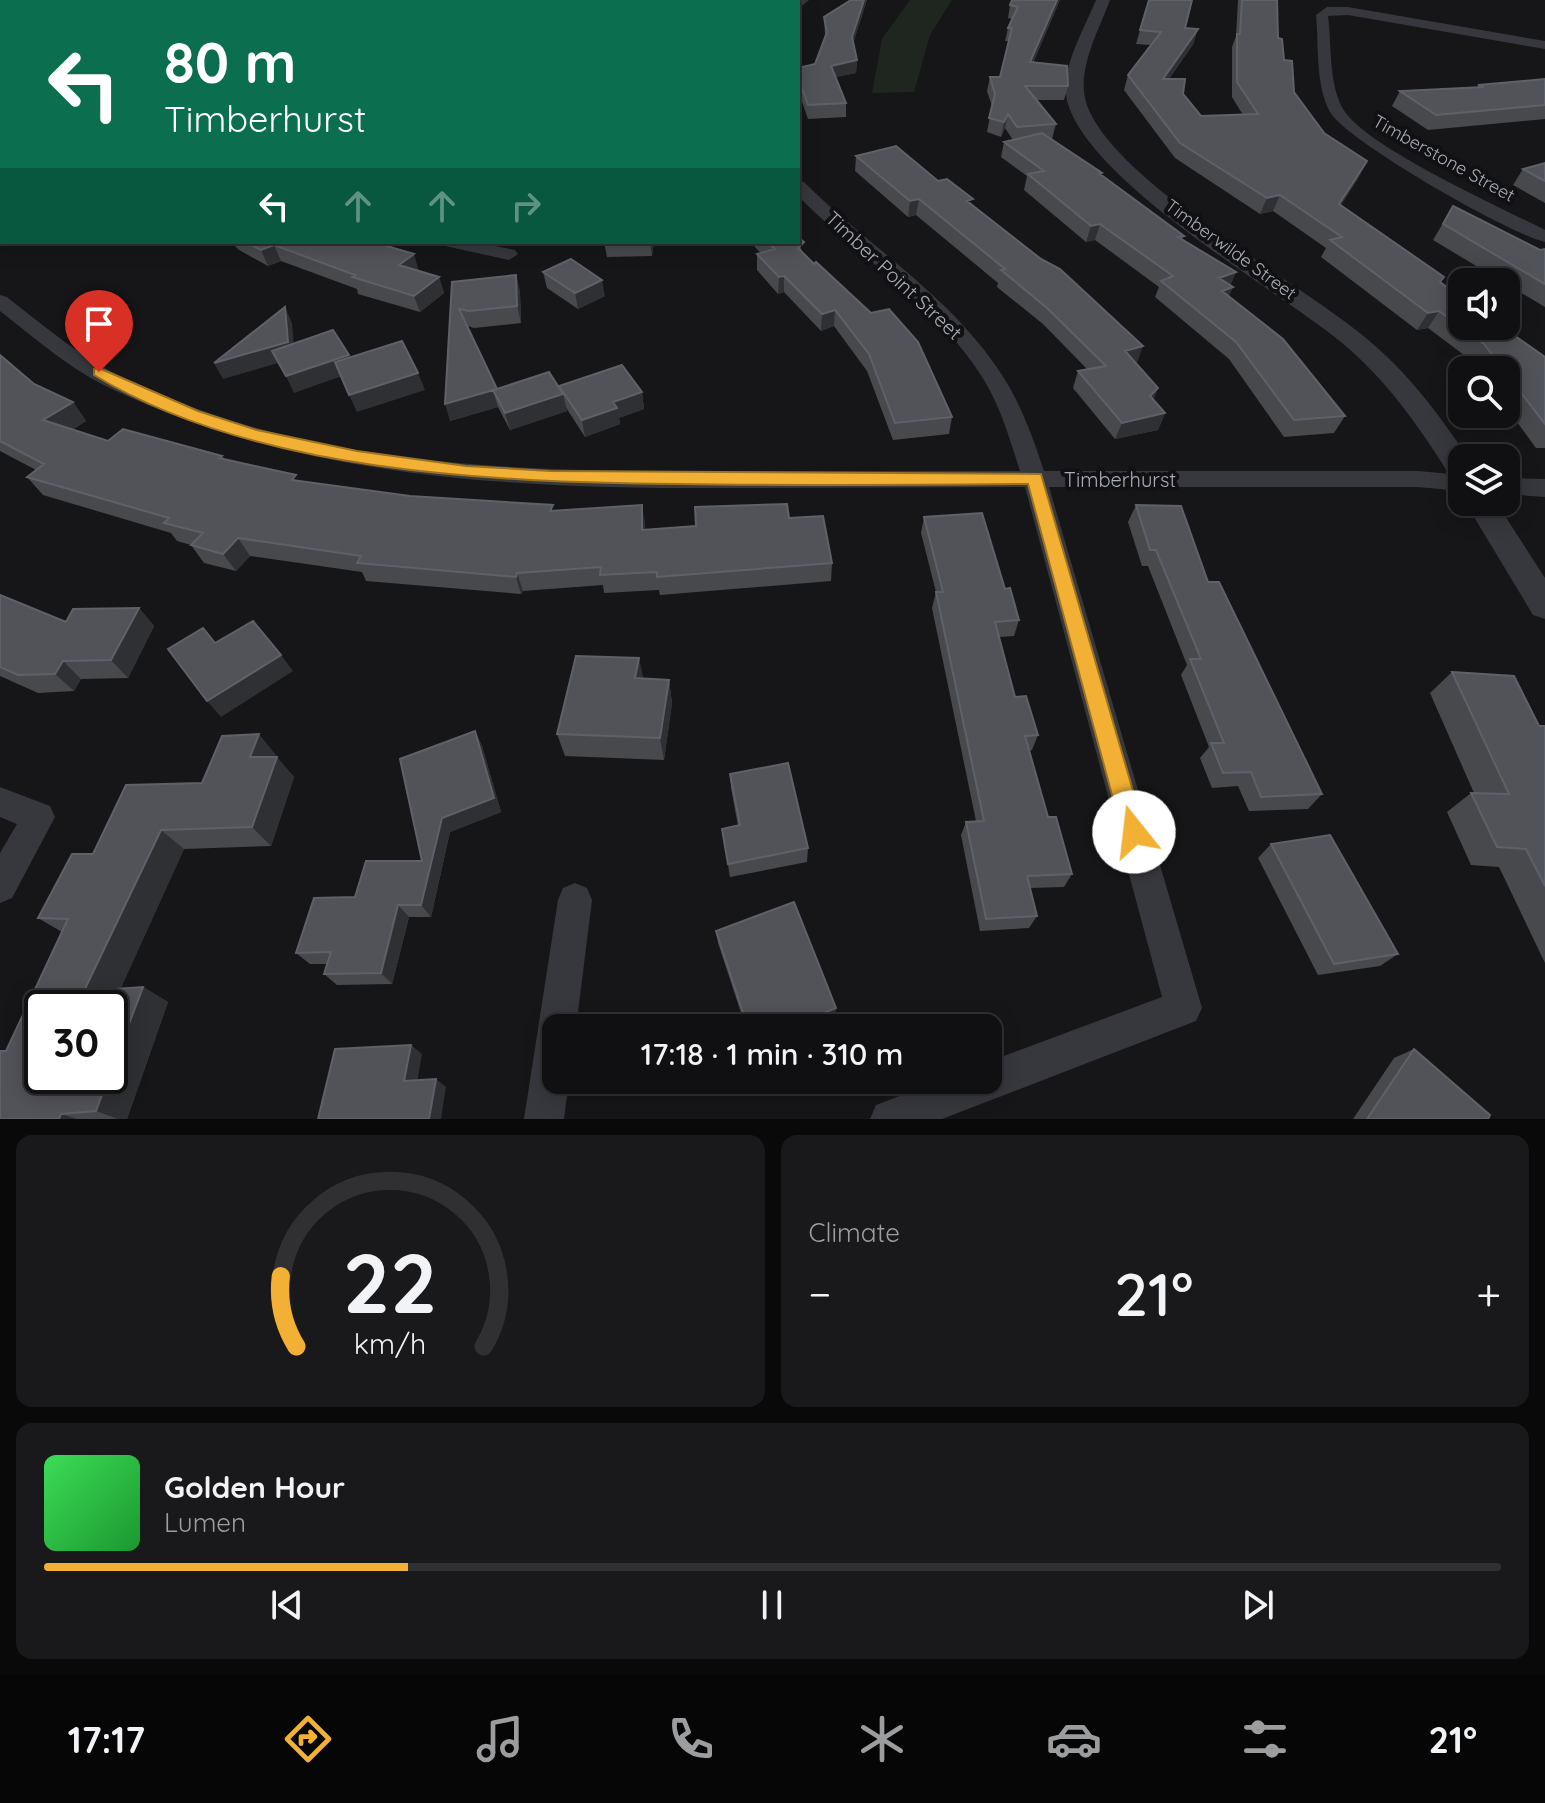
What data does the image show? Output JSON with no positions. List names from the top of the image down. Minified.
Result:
{"streets":{"street":["Timberstone Street","Timberwilde Street","Timber Point Street","Timberhurst"]},"crossings":[["Timber Point Street","Timberhurst"]],"page":{"turn":["80 m","Timberhurst"],"limit":"30","trip":"17:18 · 1 min · 310 m","tile":"Climate","heat":["−","21°","+"],"song":["Golden Hour","Lumen"],"tabs":["17:17","21°"],"gauge":["22","km/h"]}}
